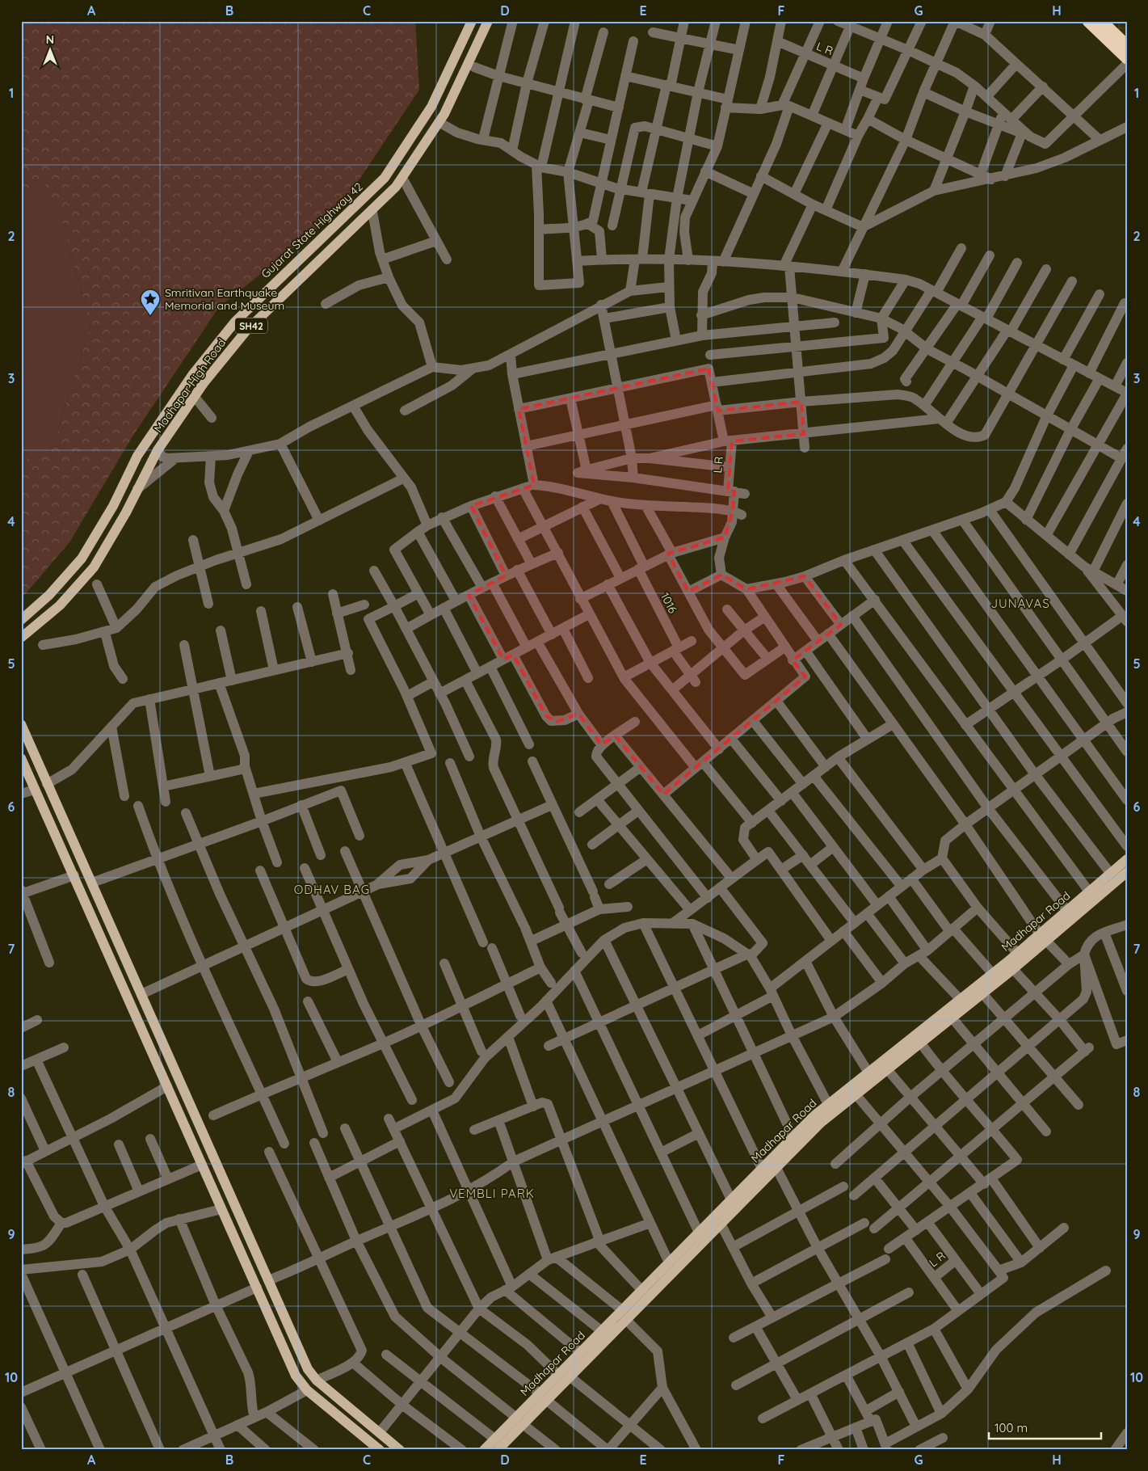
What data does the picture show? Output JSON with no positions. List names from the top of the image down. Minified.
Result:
{"streets":{"main road":["Gujarat State Highway 42","SH42","Madhapar High Road","Madhapar Road"],"street":["L R","1016"]},"districts":["JUNAVAS","ODHAV BAG","VEMBLI PARK"],"places":{"place":["Smritivan Earthquake Memorial and Museum"]},"scale_bar":"100 m","north":"top","grid":{"columns":["A","B","C","D","E","F","G","H"],"rows":["1","2","3","4","5","6","7","8","9","10"]}}
